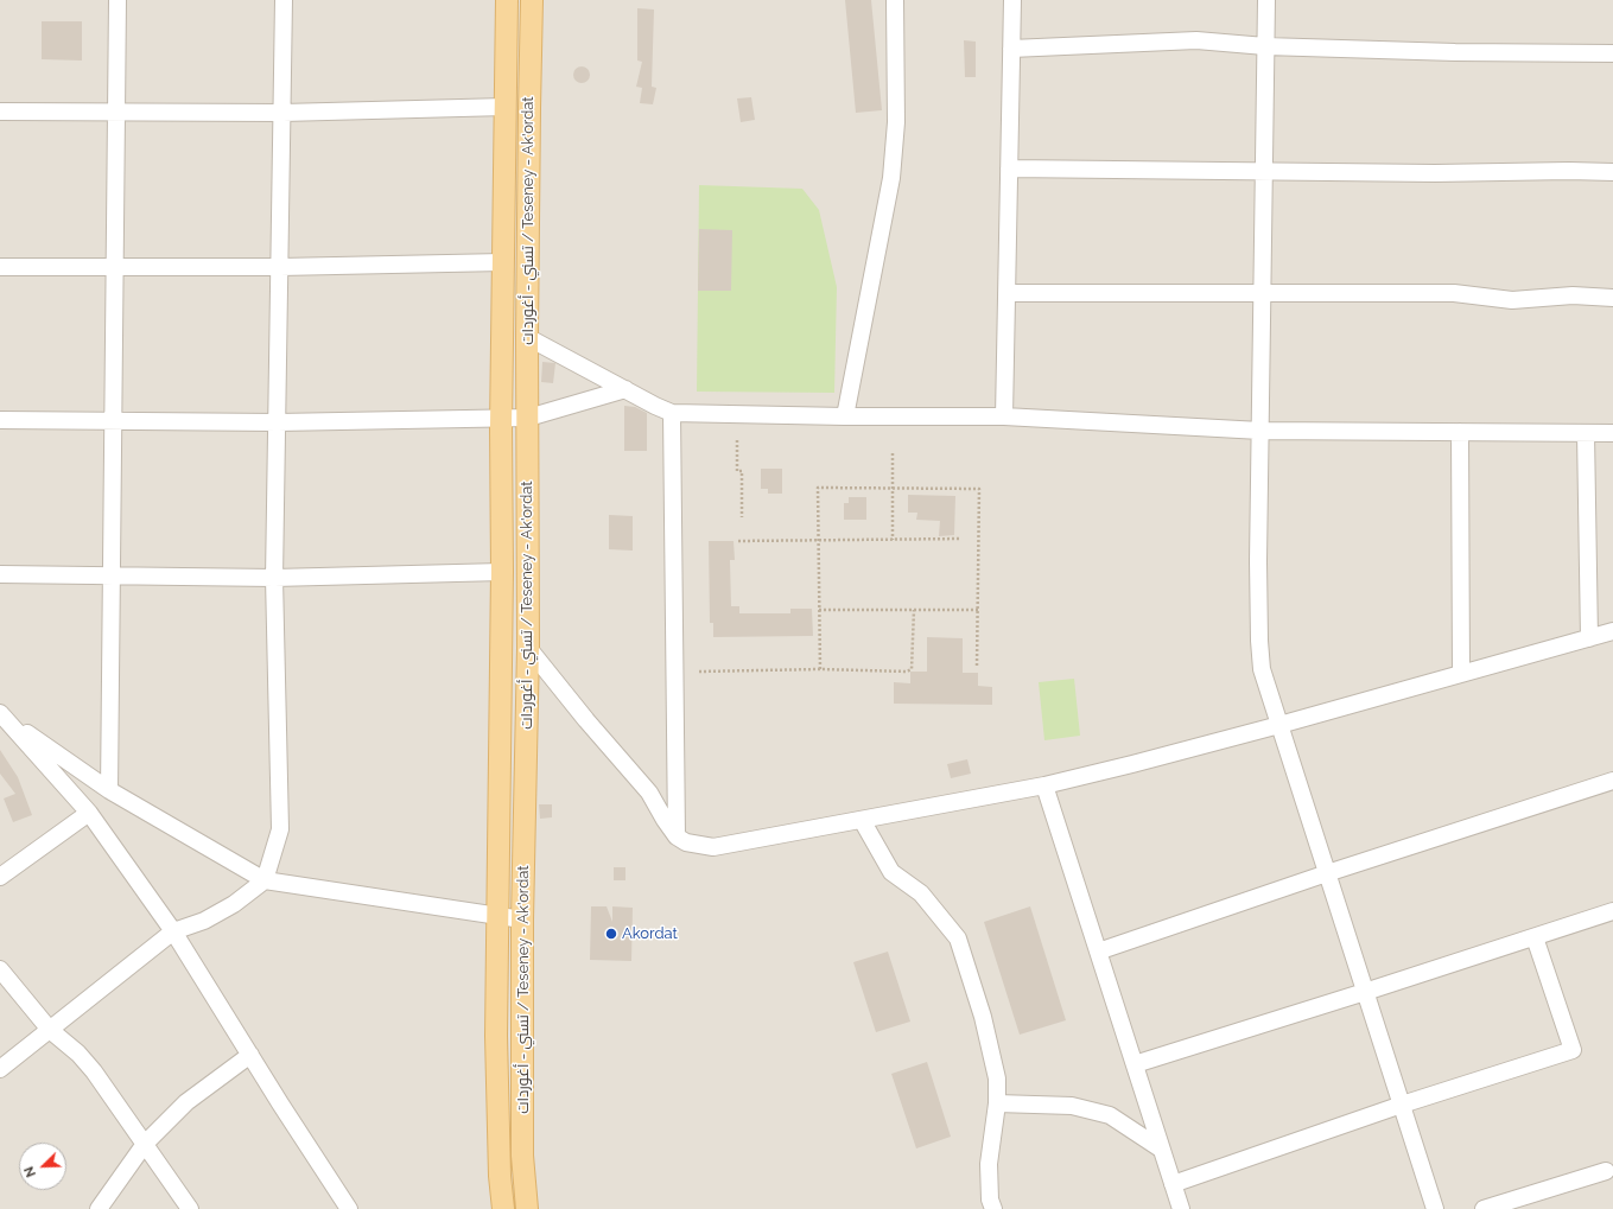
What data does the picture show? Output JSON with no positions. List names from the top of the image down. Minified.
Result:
{"streets":{"main road":["تسني - أغوردات / Teseney - Ak'ordat"]},"places":["Akordat"],"north":"bottom left"}
